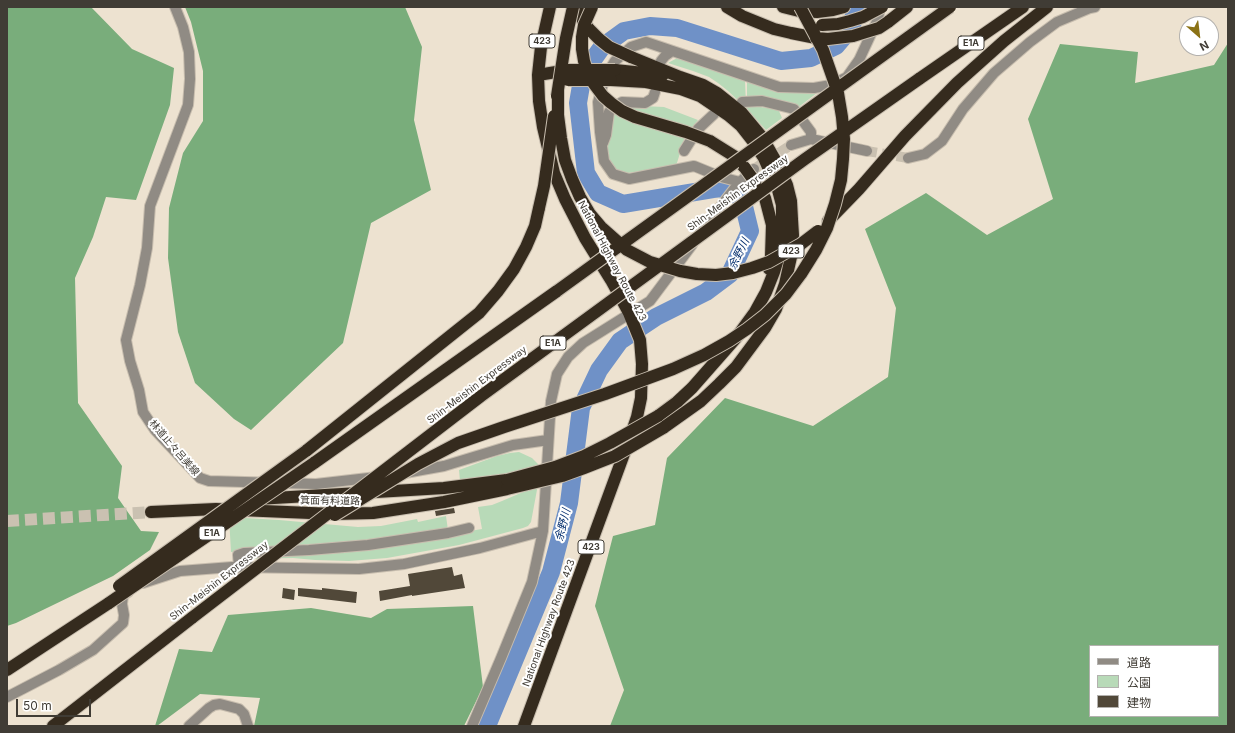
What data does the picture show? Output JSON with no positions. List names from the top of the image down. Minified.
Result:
{"streets":{"highway":["423","E1A","Shin-Meishin Expressway","National Highway Route 423","箕面有料道路"],"street":["林道止々呂美線"]},"crossings":[["423","National Highway Route 423"],["423","箕面有料道路"]],"water":["余野川"],"legend":["道路","公園","建物"],"scale_bar":"50 m","north":"bottom right"}
